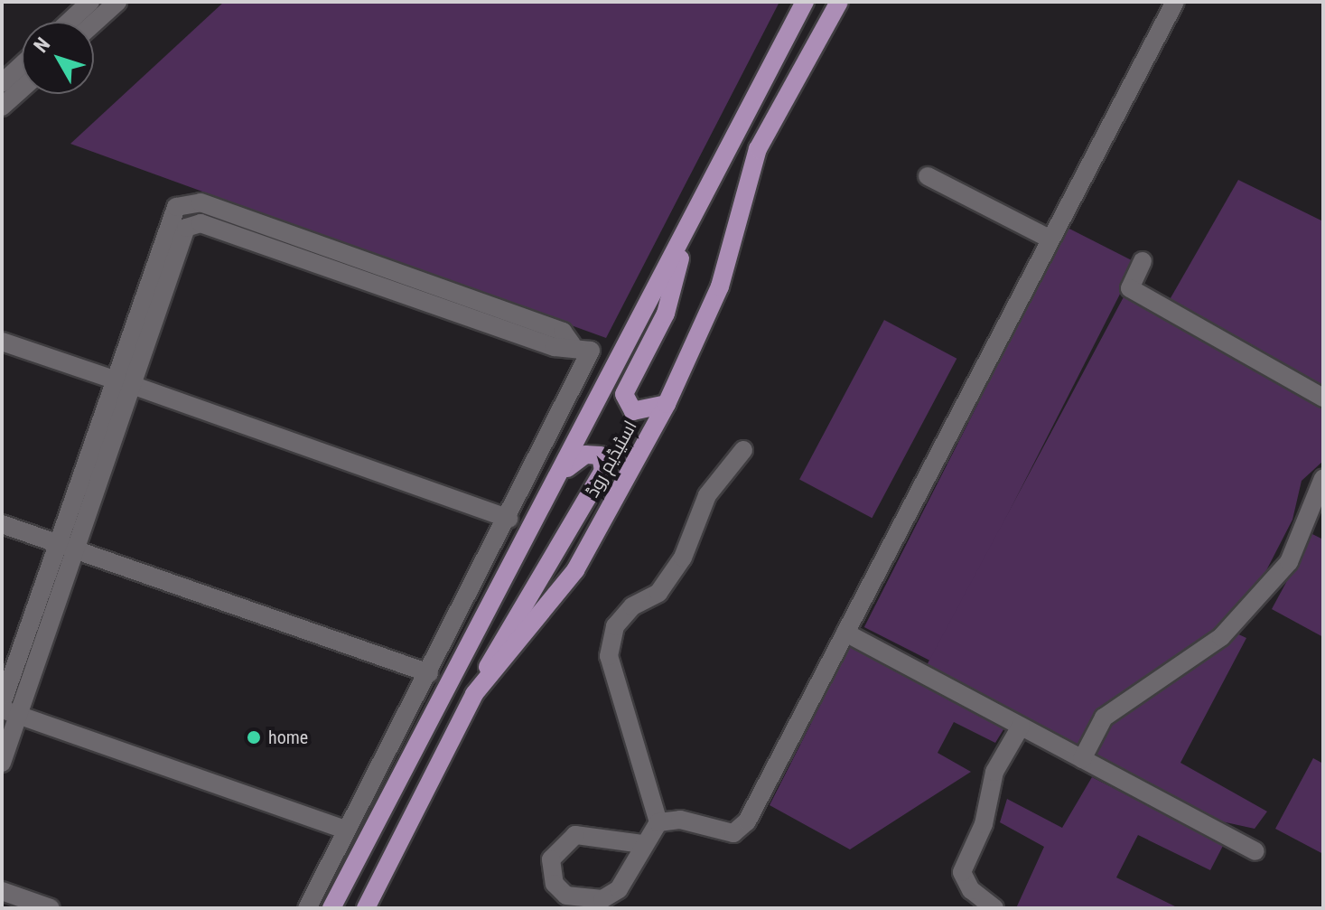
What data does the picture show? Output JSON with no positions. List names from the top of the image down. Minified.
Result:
{"streets":{"main road":["اسٹیڈیم روڈ"]},"places":["home"],"north":"top left"}
